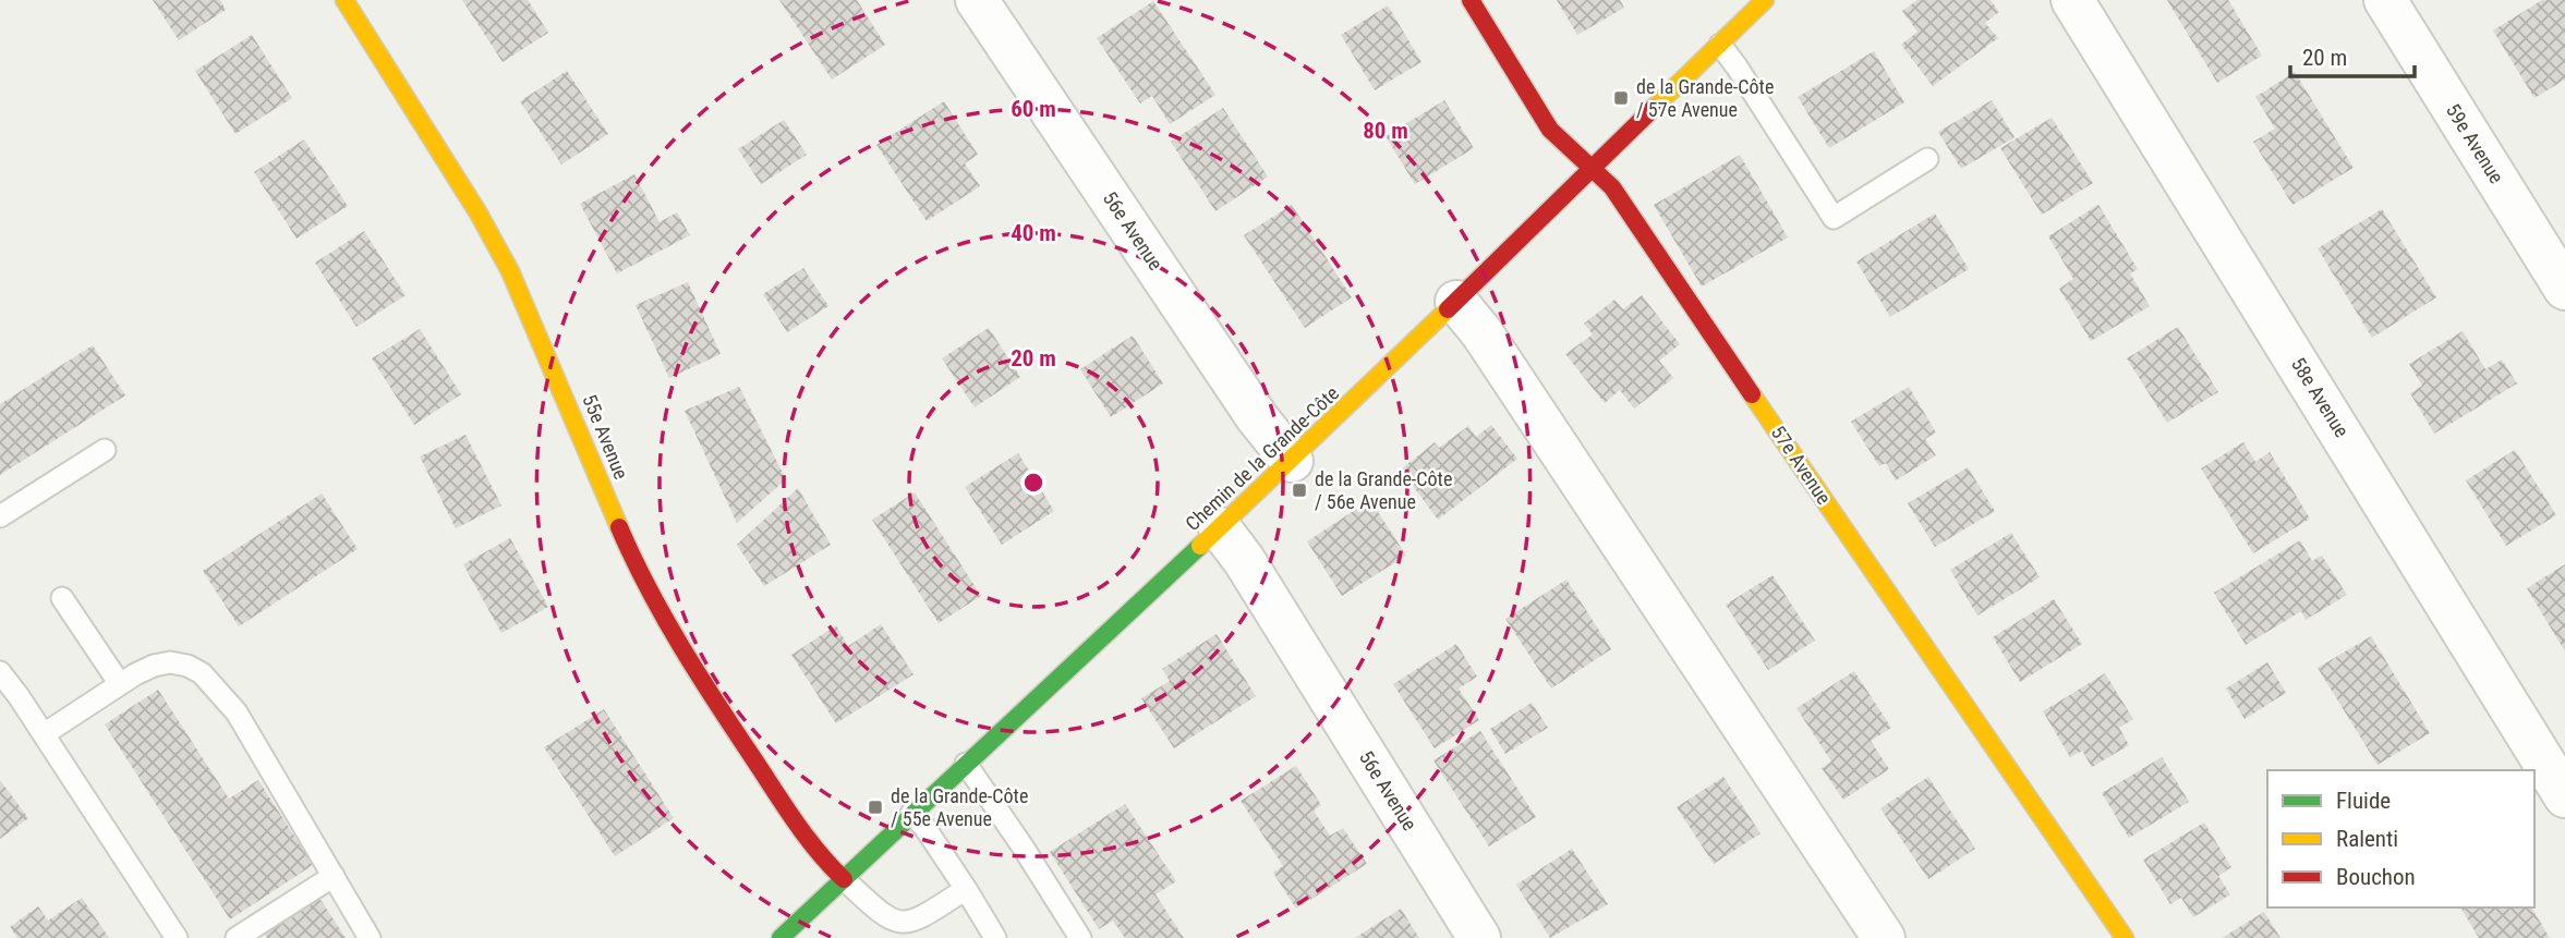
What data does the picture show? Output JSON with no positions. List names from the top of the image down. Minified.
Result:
{"streets":{"street":["59e Avenue","56e Avenue","58e Avenue","55e Avenue","Chemin de la Grande-Côte","57e Avenue"]},"crossings":[["56e Avenue","Chemin de la Grande-Côte"],["55e Avenue","Chemin de la Grande-Côte"],["Chemin de la Grande-Côte","57e Avenue"]],"places":{"transit":["de la Grande-Côte / 57e Avenue","de la Grande-Côte / 56e Avenue","de la Grande-Côte / 55e Avenue"]},"legend":["Fluide","Ralenti","Bouchon"],"scale_bar":"20 m","rings":["60 m","80 m","40 m","20 m"]}
